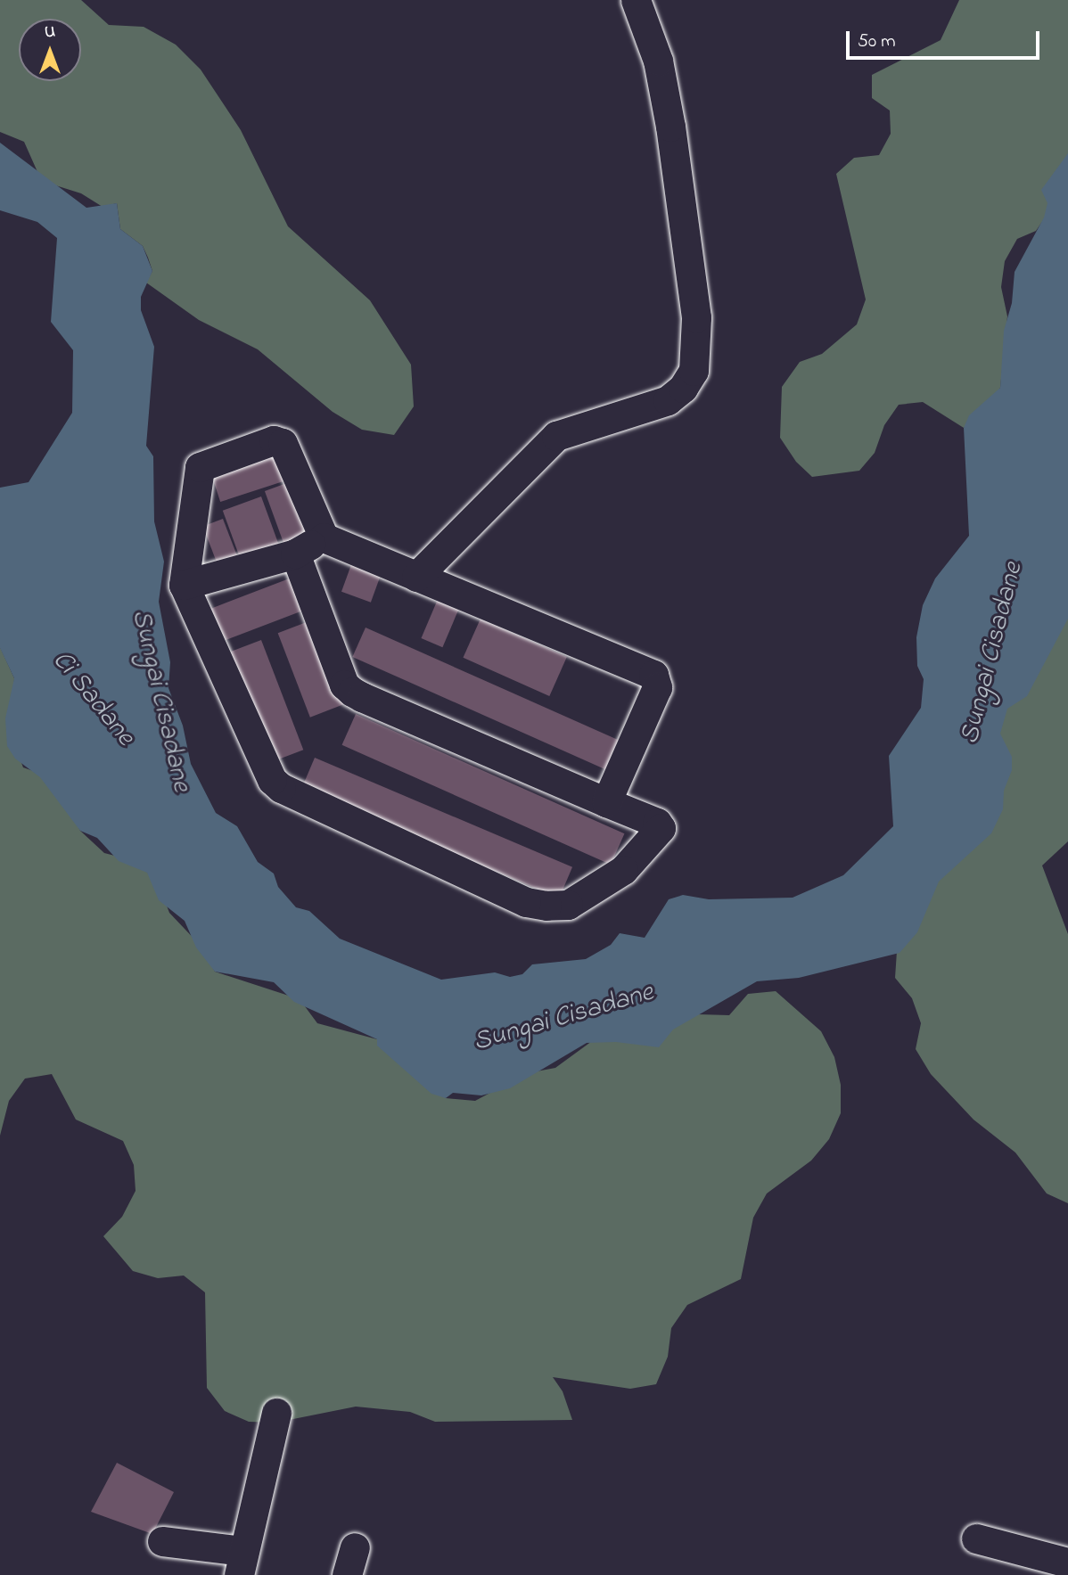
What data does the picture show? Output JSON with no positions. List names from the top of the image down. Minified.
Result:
{"water":["Sungai Cisadane","Ci Sadane"],"scale_bar":"50 m","north":"top"}
